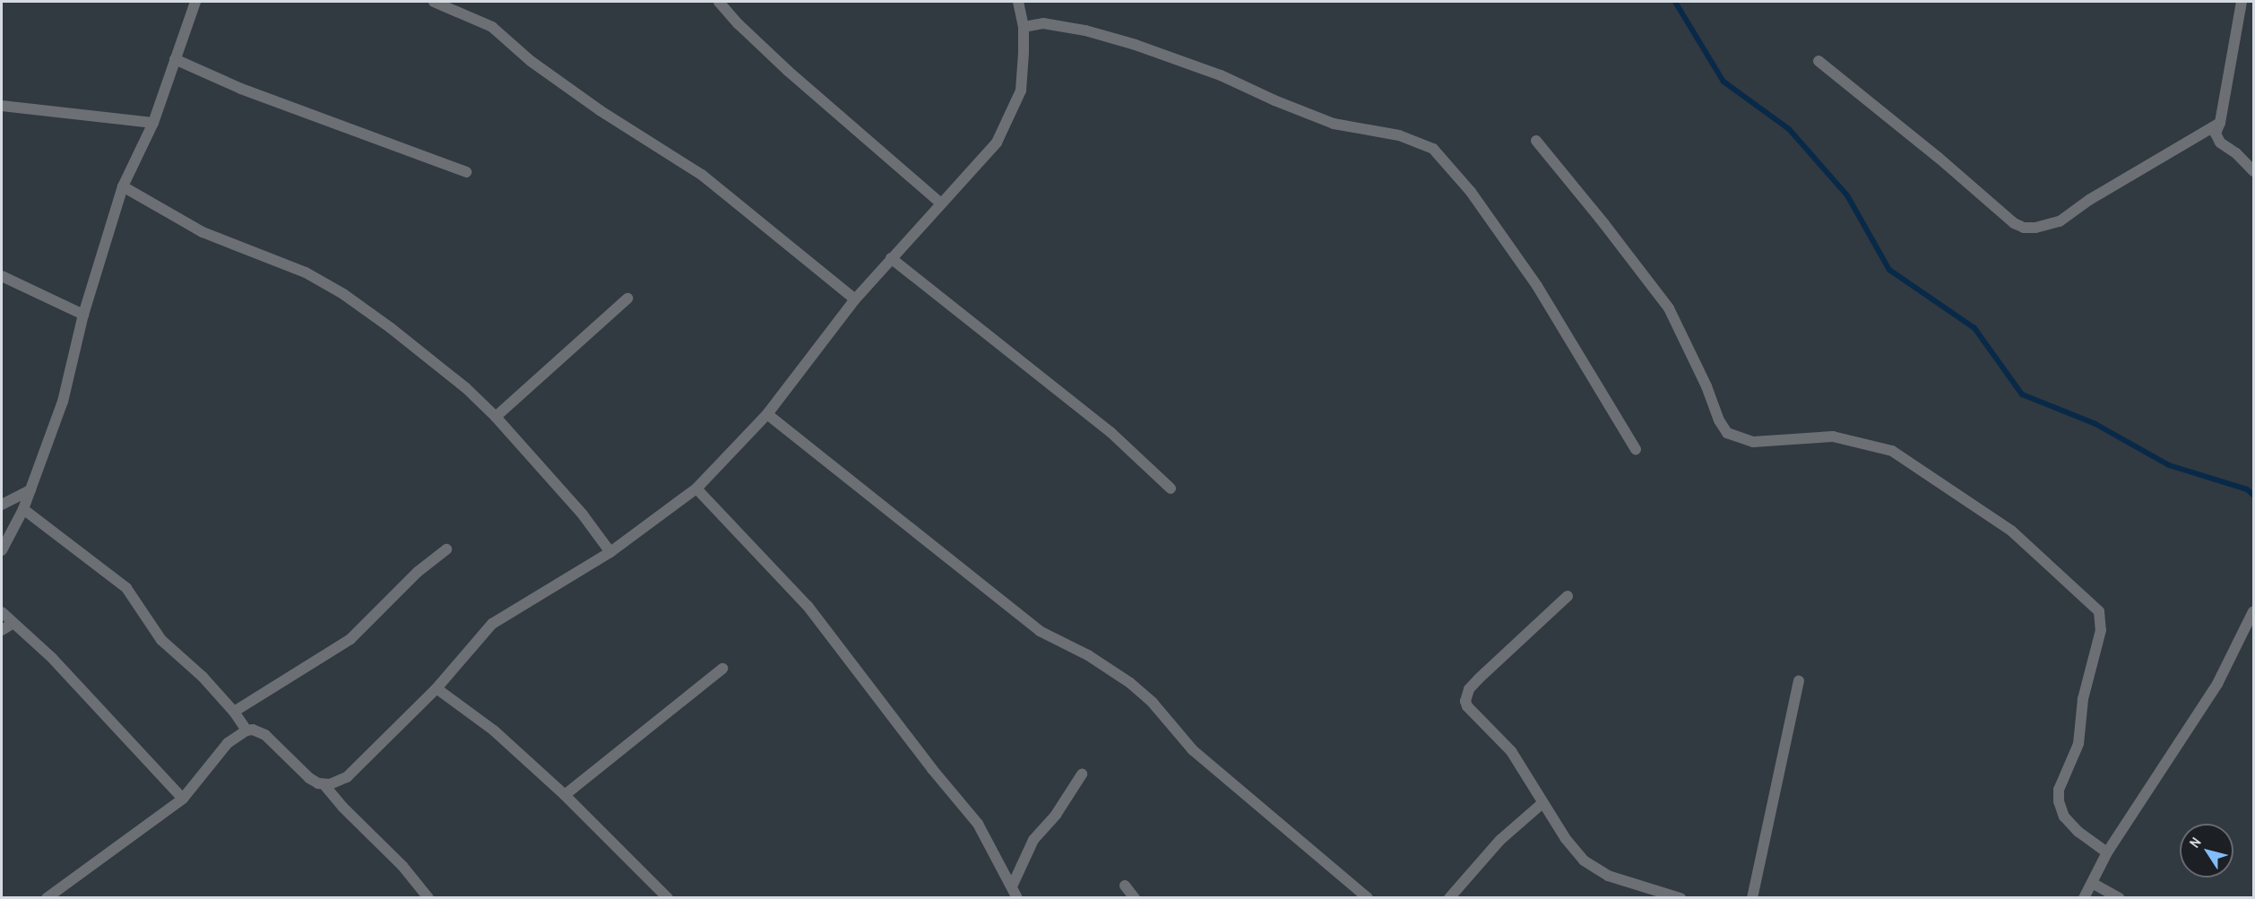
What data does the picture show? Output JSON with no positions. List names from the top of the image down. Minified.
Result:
{"north":"top left"}
